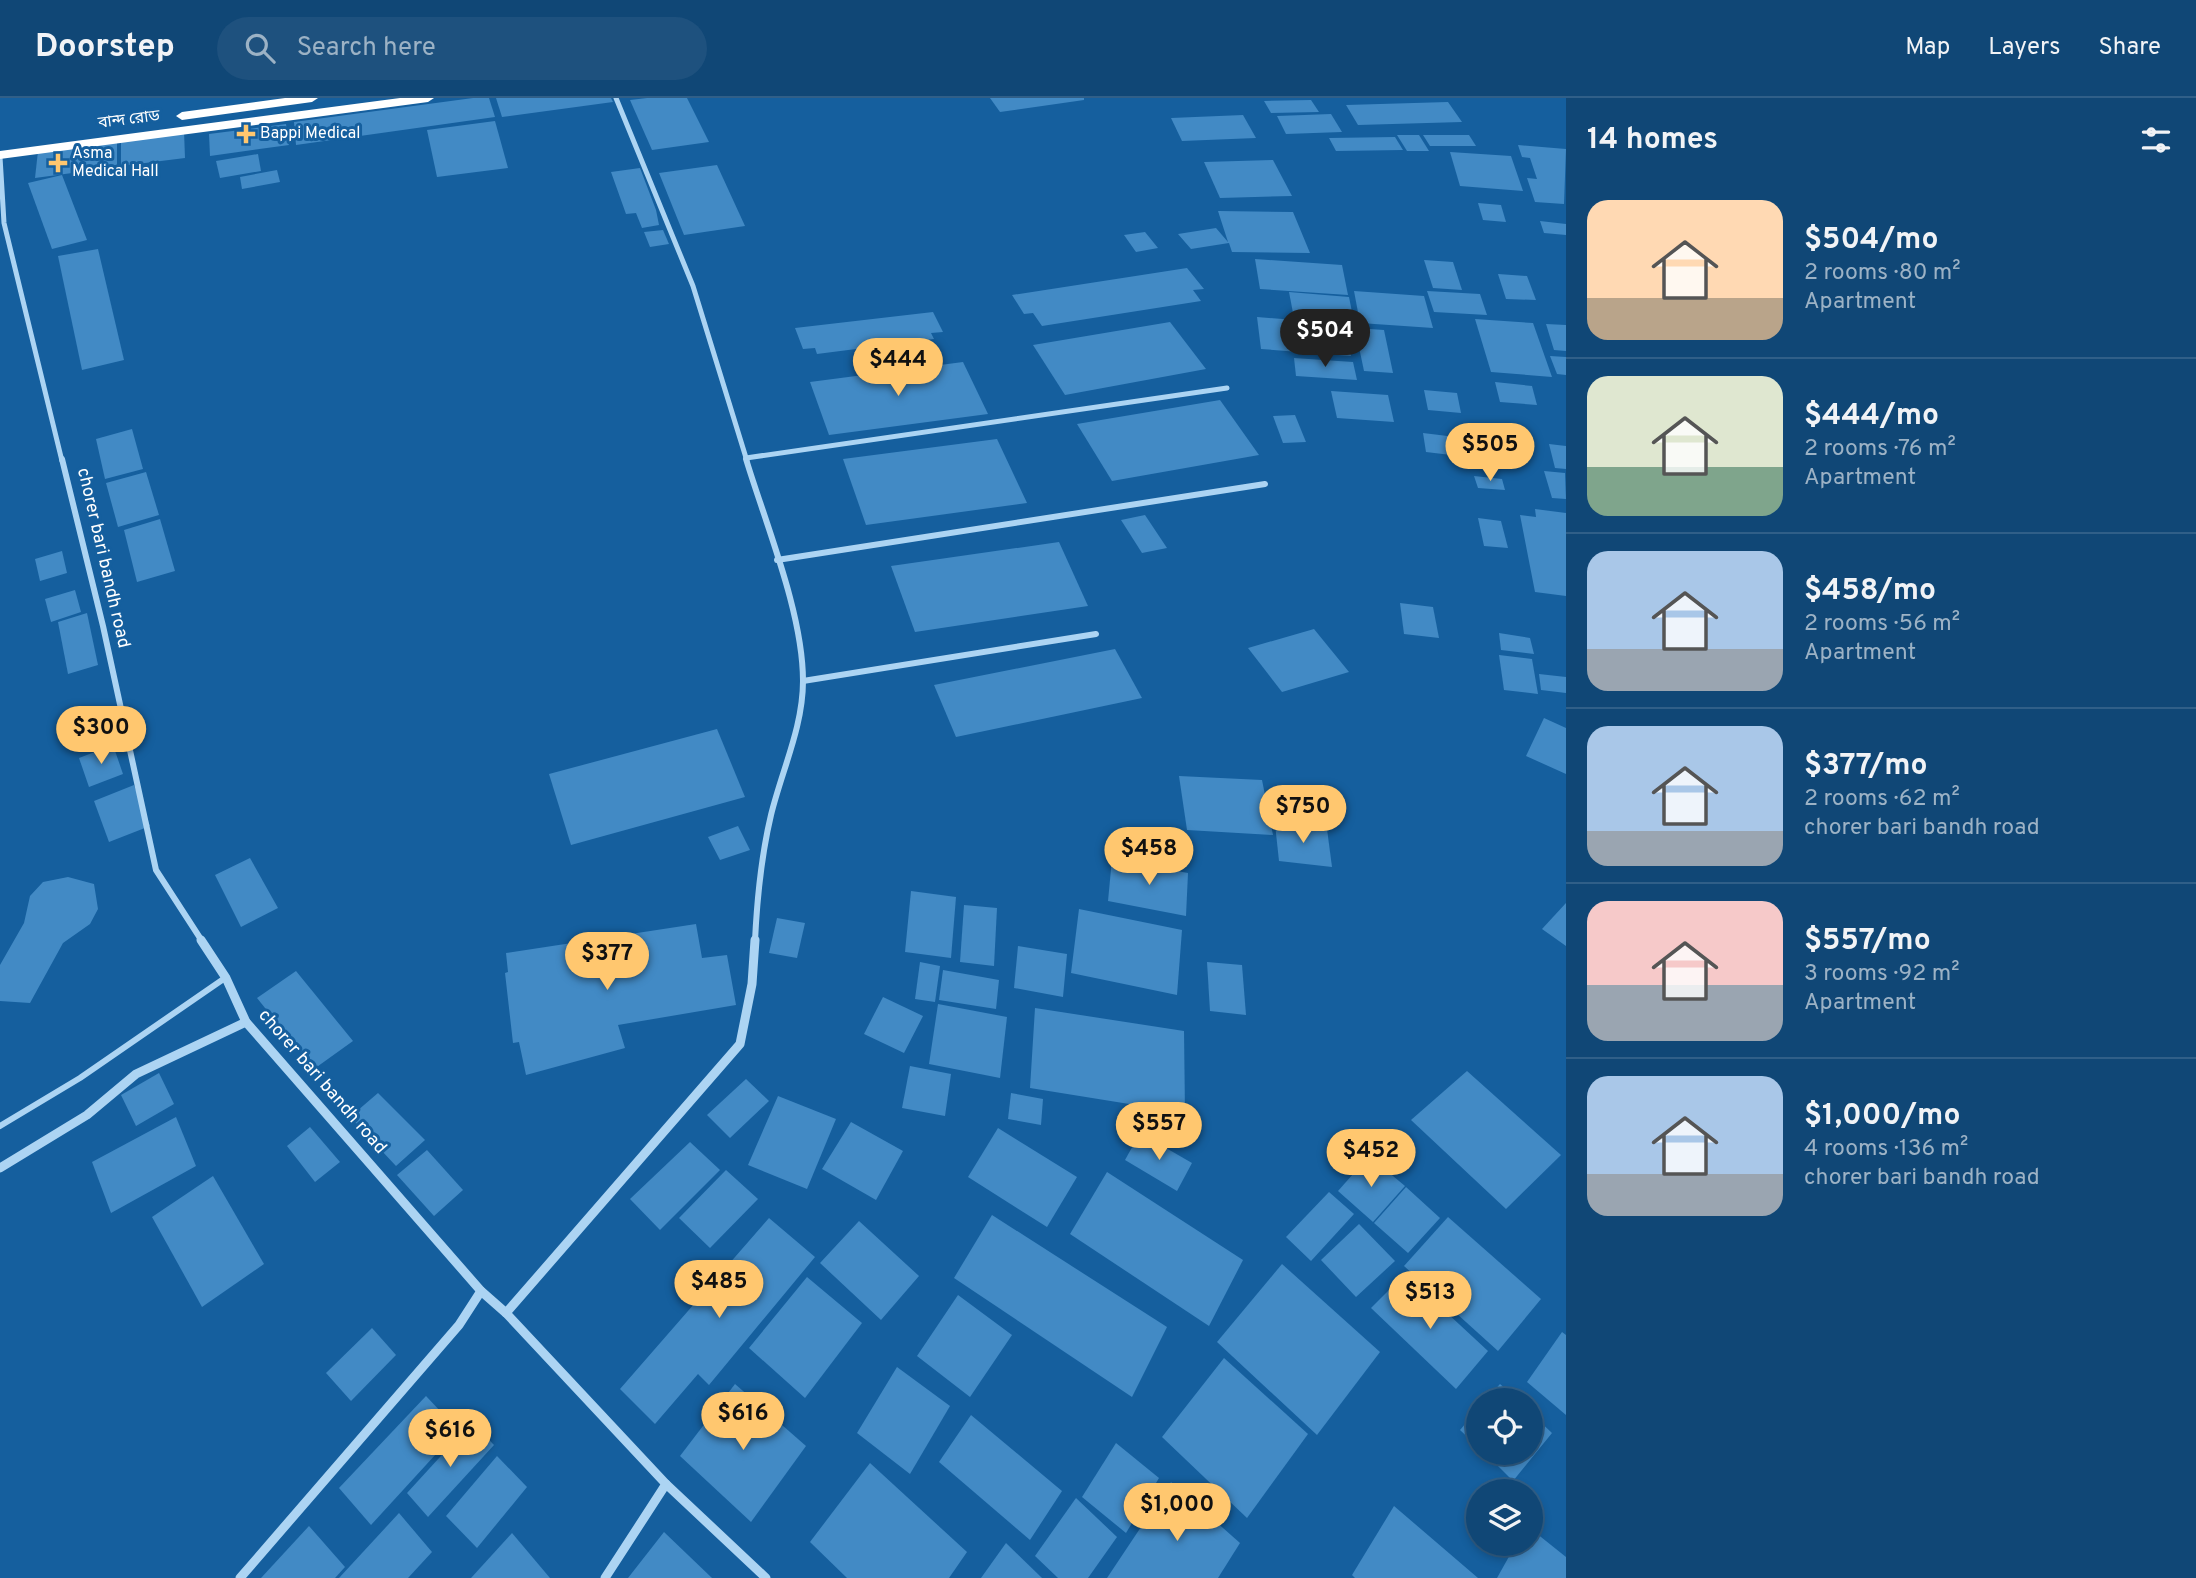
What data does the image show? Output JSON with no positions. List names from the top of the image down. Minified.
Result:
{"streets":{"highway":["বান্দ রোড"],"street":["chorer bari bandh road"]},"crossings":[["বান্দ রোড","chorer bari bandh road"]],"places":{"health":["Bappi Medical","Asma Medical Hall"]},"page":{"header":"Doorstep","search":"Search here","nav":["Map","Layers","Share"],"heading":"14 homes","list":[{"name":"$504/mo","note":"2 rooms · 80 m² · Apartment"},{"name":"$444/mo","note":"2 rooms · 76 m² · Apartment"},{"name":"$458/mo","note":"2 rooms · 56 m² · Apartment"},{"name":"$377/mo","note":"2 rooms · 62 m² · chorer bari bandh road"},{"name":"$557/mo","note":"3 rooms · 92 m² · Apartment"},{"name":"$1,000/mo","note":"4 rooms · 136 m² · chorer bari bandh road"}],"price":["$504","$444","$505","$300","$750","$458","$377","$557","$452","$485","$513","$616","$616","$1,000"]}}
